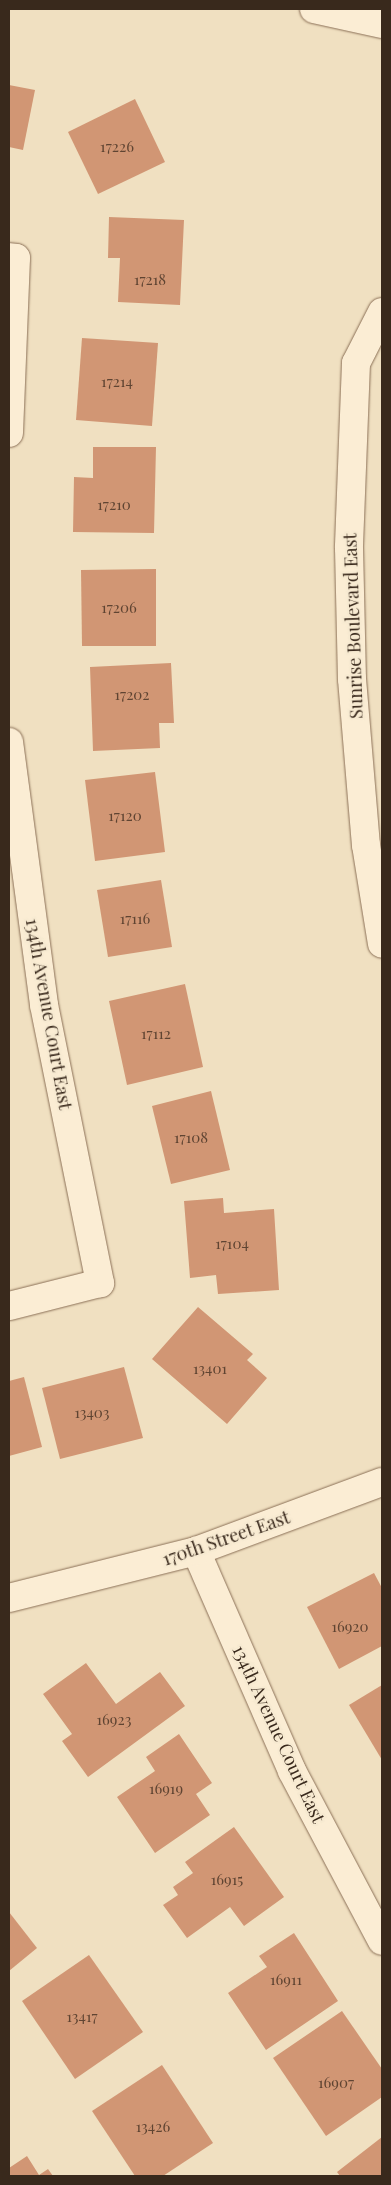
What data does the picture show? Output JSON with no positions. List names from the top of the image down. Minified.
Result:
{"streets":{"street":["Sunrise Boulevard East","134th Avenue Court East","170th Street East"]},"crossings":[["134th Avenue Court East","170th Street East"]],"house_numbers":["17226","17218","17214","17210","17206","17202","17120","17116","17112","17108","17104","13401","13403","16920","16923","16919","16915","16911","13417","16907","13426"]}
